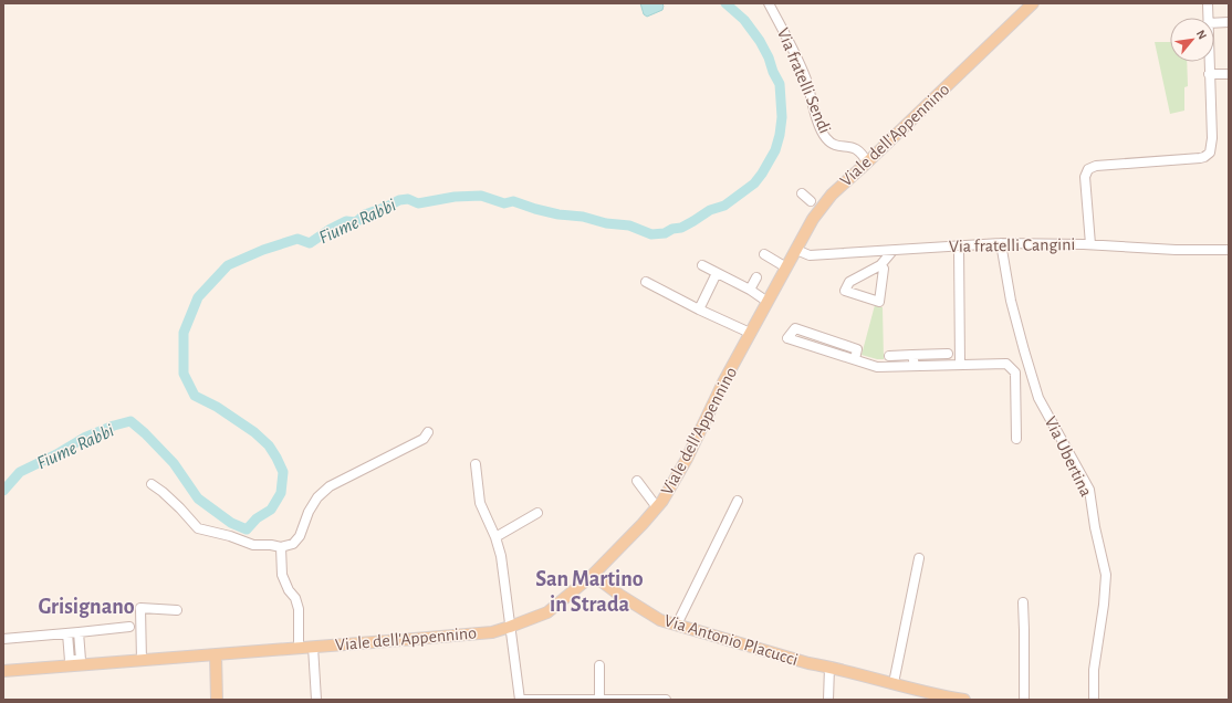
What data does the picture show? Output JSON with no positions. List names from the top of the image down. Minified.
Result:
{"streets":{"main road":["Viale dell'Appennino","Via Antonio Placucci"],"street":["Via fratelli Sendi","Via fratelli Cangini","Via Ubertina"]},"crossings":[["Via fratelli Sendi","Viale dell'Appennino"],["Viale dell'Appennino","Via fratelli Cangini"],["Viale dell'Appennino","Via Antonio Placucci"],["Via fratelli Cangini","Via Ubertina"]],"districts":["San Martino in Strada","Grisignano"],"water":["Fiume Rabbi"],"north":"top right"}
